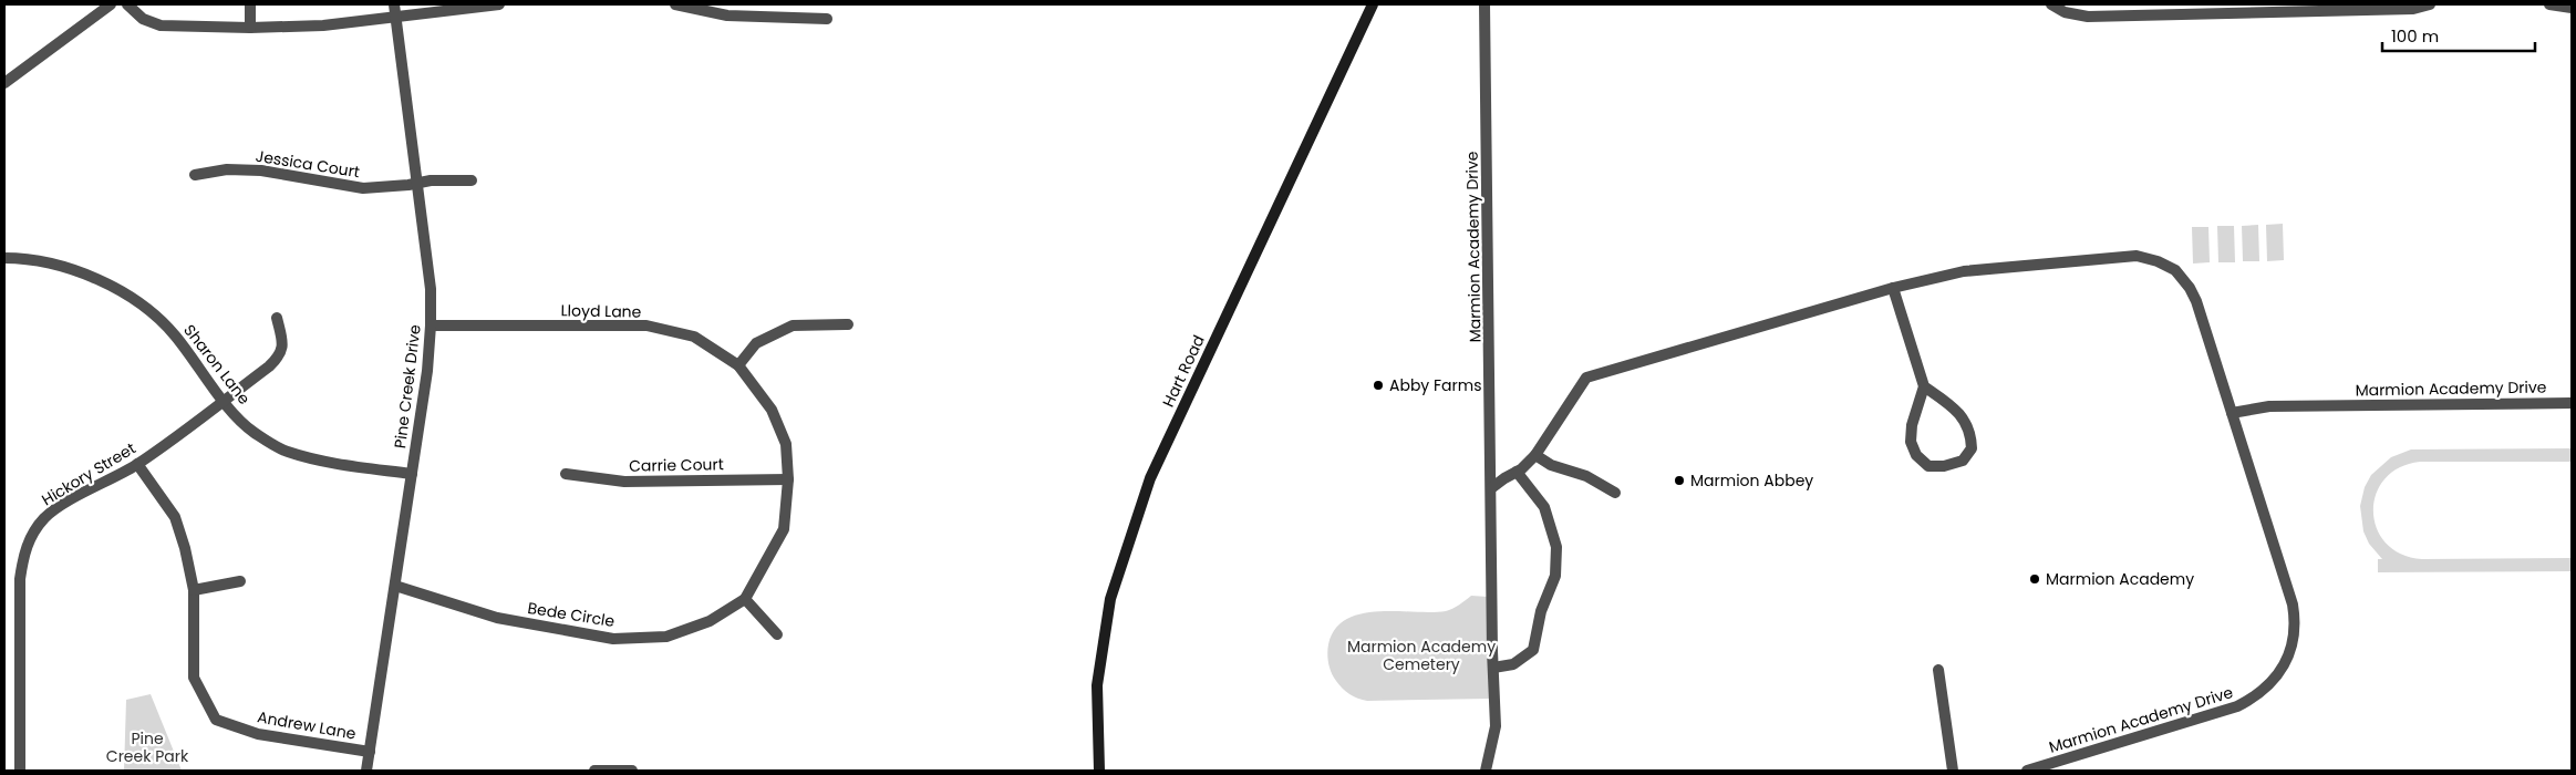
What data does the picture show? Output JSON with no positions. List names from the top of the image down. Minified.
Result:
{"streets":{"street":["Jessica Court","Marmion Academy Drive","Lloyd Lane","Sharon Lane","Hart Road","Pine Creek Drive","Carrie Court","Hickory Street","Bede Circle","Andrew Lane"]},"crossings":[["Jessica Court","Pine Creek Drive"],["Lloyd Lane","Pine Creek Drive"],["Lloyd Lane","Bede Circle"],["Sharon Lane","Pine Creek Drive"],["Sharon Lane","Hickory Street"],["Pine Creek Drive","Bede Circle"],["Pine Creek Drive","Andrew Lane"],["Carrie Court","Bede Circle"],["Hickory Street","Andrew Lane"]],"parks":["Marmion Academy Cemetery","Pine Creek Park"],"places":["Abby Farms","Marmion Abbey","Marmion Academy"],"scale_bar":"100 m"}
